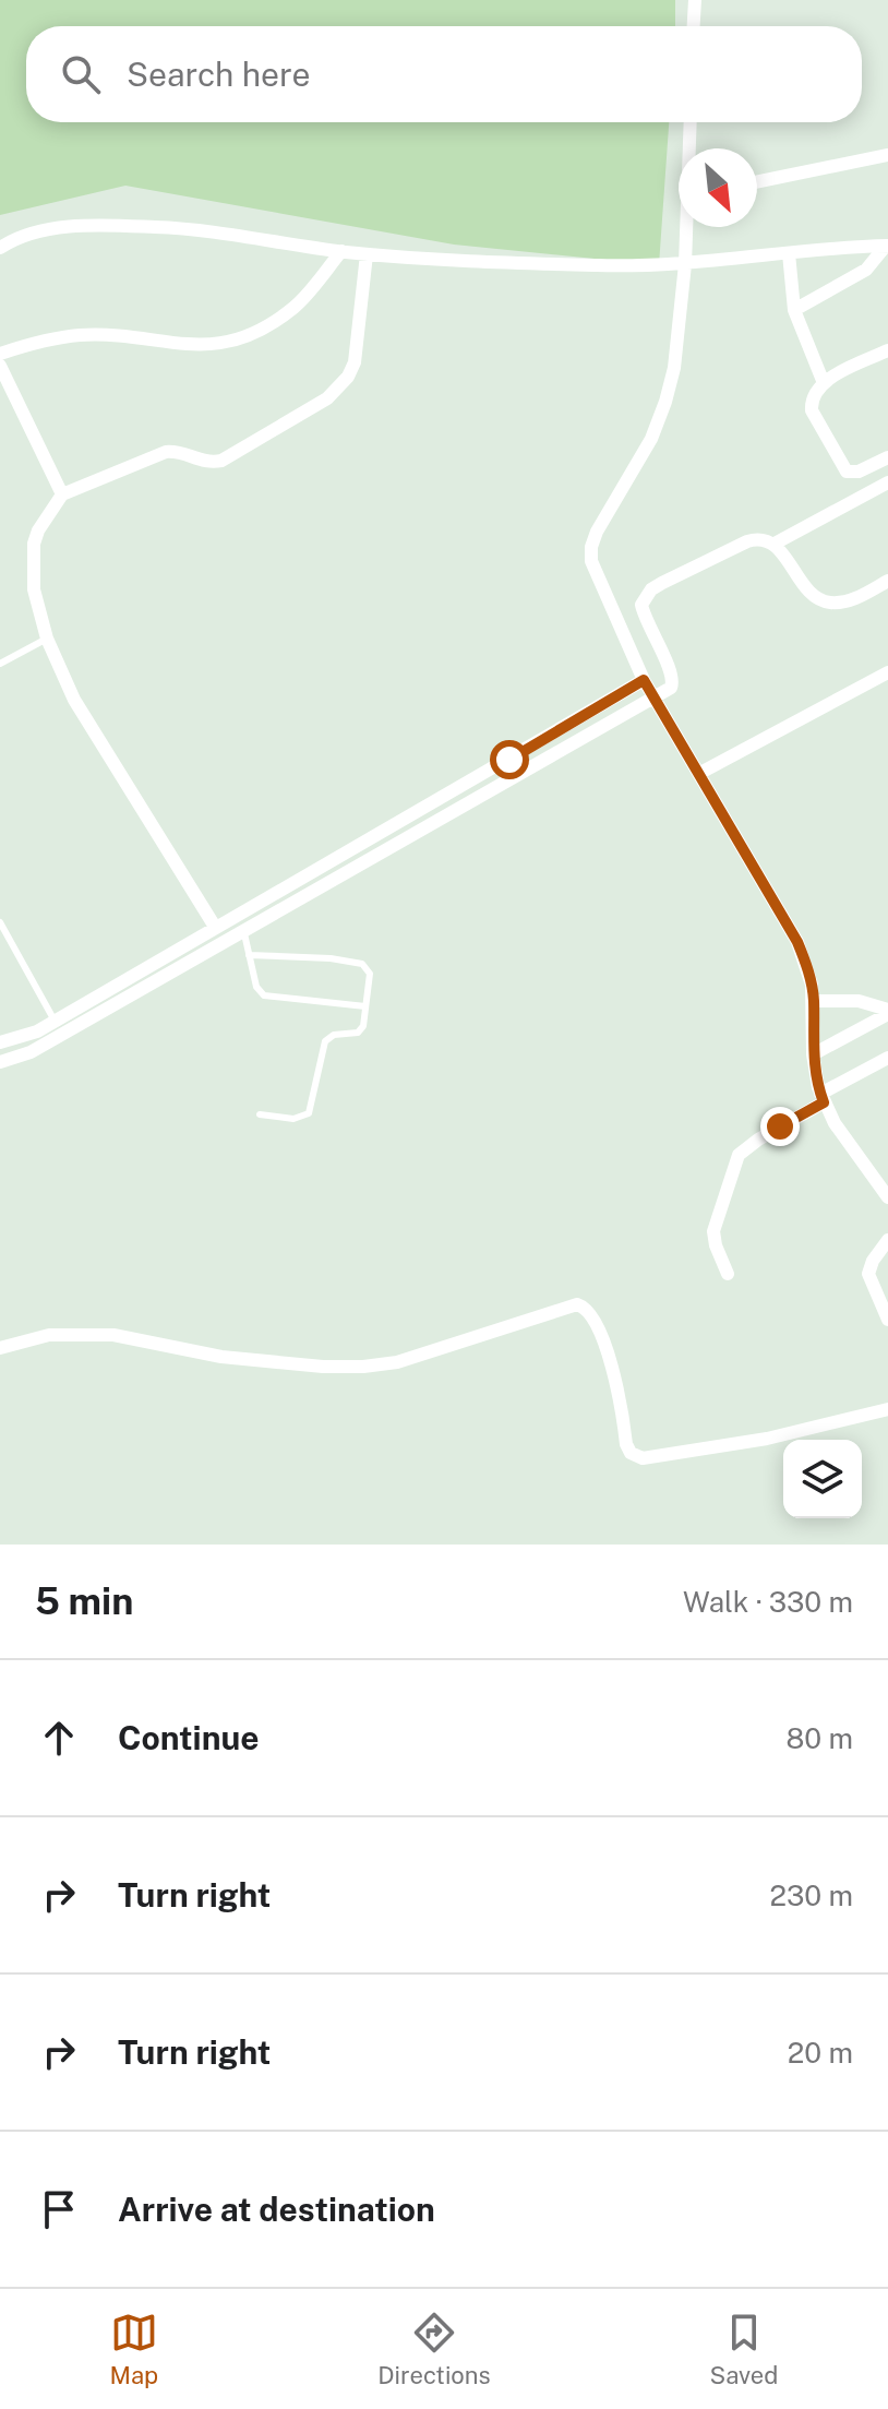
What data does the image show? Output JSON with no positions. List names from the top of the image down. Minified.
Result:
{"north":"bottom right","page":{"search":"Search here","heading":["5 min","Walk · 330 m"],"list":[["Continue","80 m"],["Turn right","230 m"],["Turn right","20 m"],"Arrive at destination"],"nav":["Map","Directions","Saved"]}}
